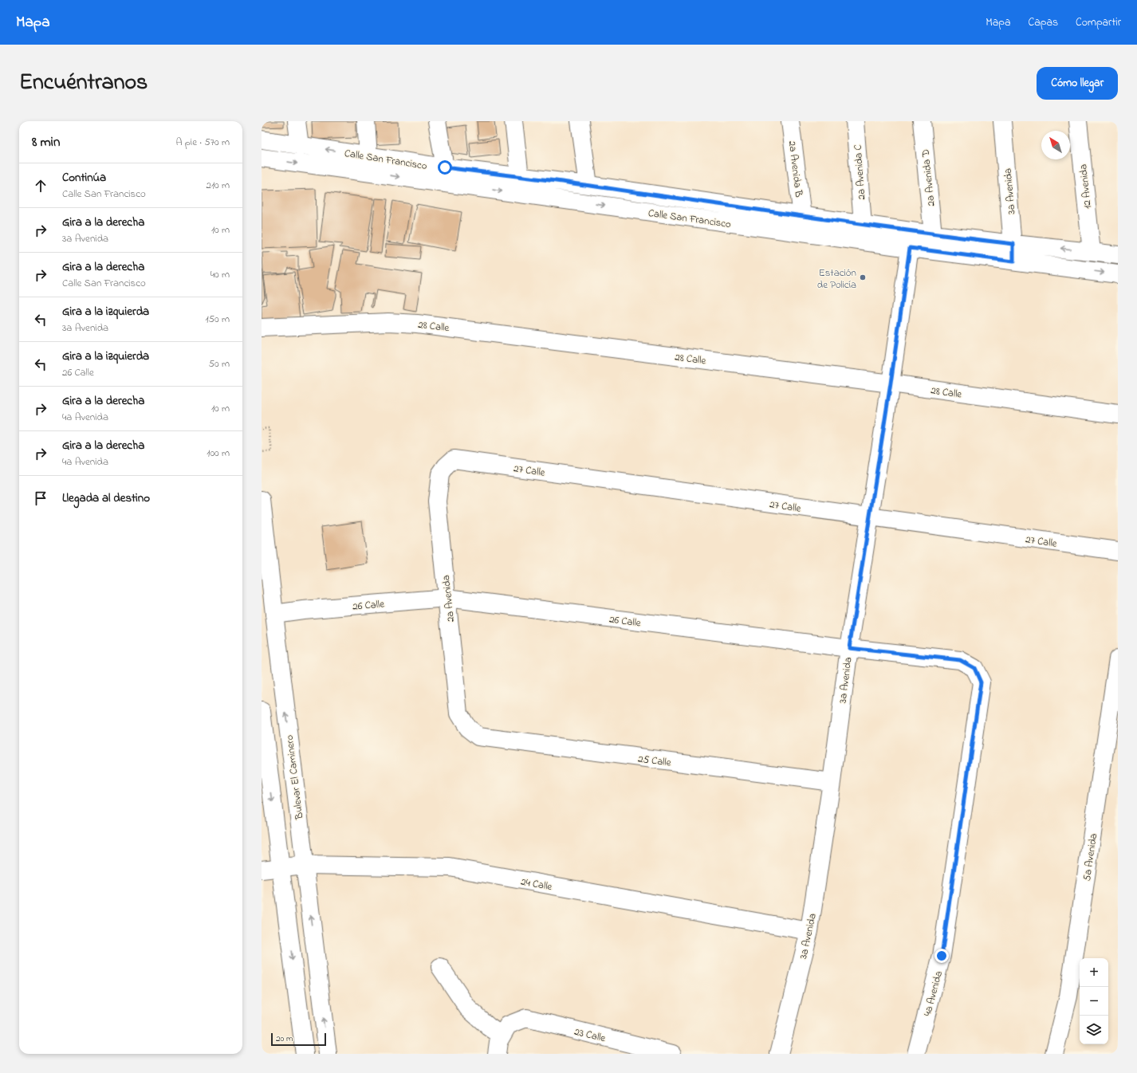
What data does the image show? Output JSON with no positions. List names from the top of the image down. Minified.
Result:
{"streets":{"street":["Calle San Francisco","2a Avenida B","2a Avenida C","2a Avenida D","12 Avenida","3a Avenida","28 Calle","27 Calle","2a Avenida","26 Calle","25 Calle","Bulevar El Caminero","5a Avenida","24 Calle","4a Avenida","23 Calle"]},"crossings":[["Calle San Francisco","2a Avenida B"],["Calle San Francisco","2a Avenida C"],["Calle San Francisco","2a Avenida D"],["Calle San Francisco","12 Avenida"],["Calle San Francisco","3a Avenida"],["3a Avenida","28 Calle"],["3a Avenida","27 Calle"],["3a Avenida","26 Calle"],["3a Avenida","25 Calle"],["3a Avenida","24 Calle"],["27 Calle","2a Avenida"],["2a Avenida","26 Calle"],["2a Avenida","25 Calle"],["26 Calle","Bulevar El Caminero"],["26 Calle","4a Avenida"],["Bulevar El Caminero","24 Calle"]],"places":["Estación de Policía"],"scale_bar":"20 m","north":"top left","page":{"header":"Mapa","nav":["Mapa","Capas","Compartir"],"title":"Encuéntranos","buttons":"Cómo llegar","heading":["8 min","A pie · 570 m"],"list":[["Continúa","Calle San Francisco","210 m"],["Gira a la derecha","3a Avenida","10 m"],["Gira a la derecha","Calle San Francisco","40 m"],["Gira a la izquierda","3a Avenida","150 m"],["Gira a la izquierda","26 Calle","50 m"],["Gira a la derecha","4a Avenida","10 m"],["Gira a la derecha","4a Avenida","100 m"],"Llegada al destino"],"map_buttons":["+","−"],"scale":"20 m"}}
